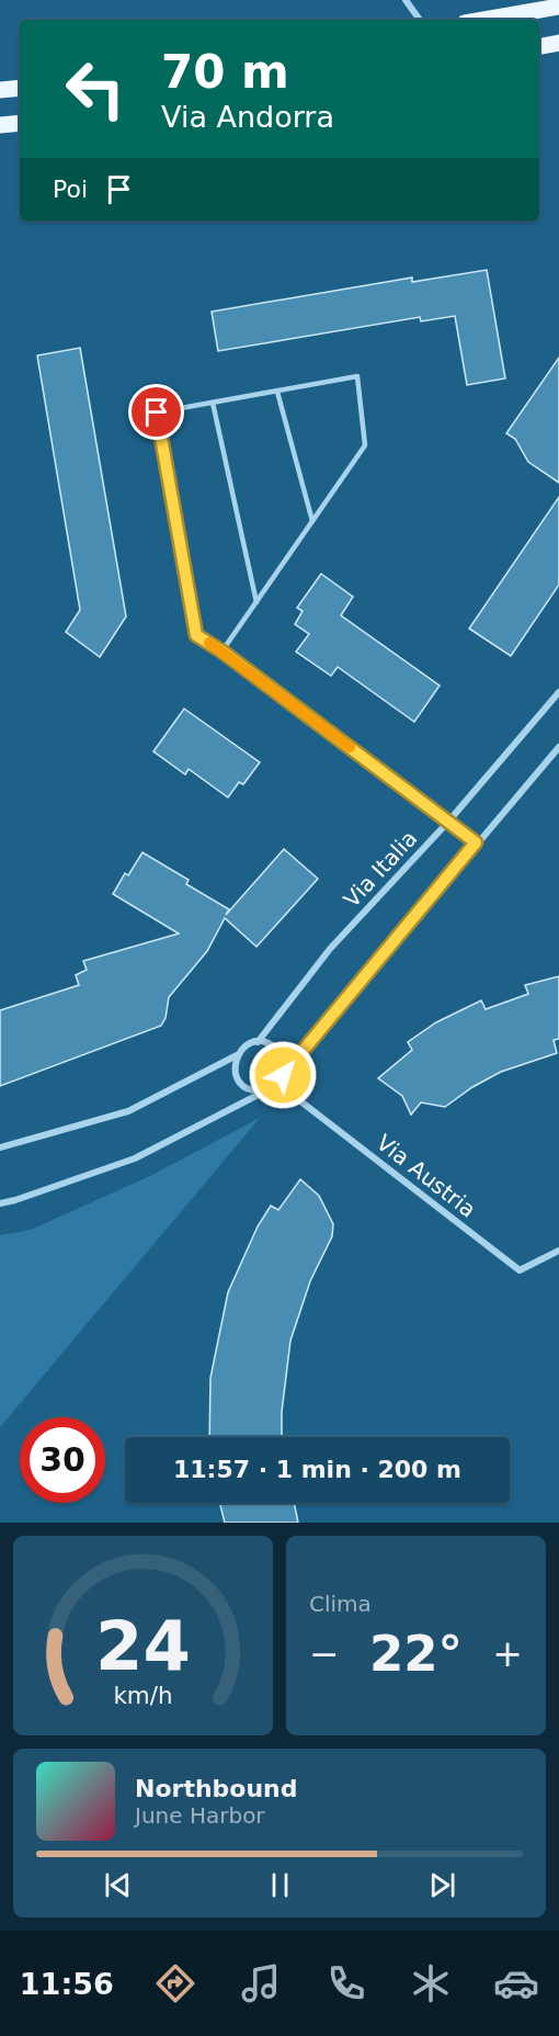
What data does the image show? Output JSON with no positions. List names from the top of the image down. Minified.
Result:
{"streets":{"street":["Via Italia","Via Austria"]},"crossings":[["Via Italia","Via Austria"]],"page":{"turn":["70 m","Via Andorra"],"then":"Poi","limit":"30","trip":"11:57 · 1 min · 200 m","tile":"Clima","heat":["−","22°","+"],"song":["Northbound","June Harbor"],"tabs":"11:56","gauge":["24","km/h"]}}
